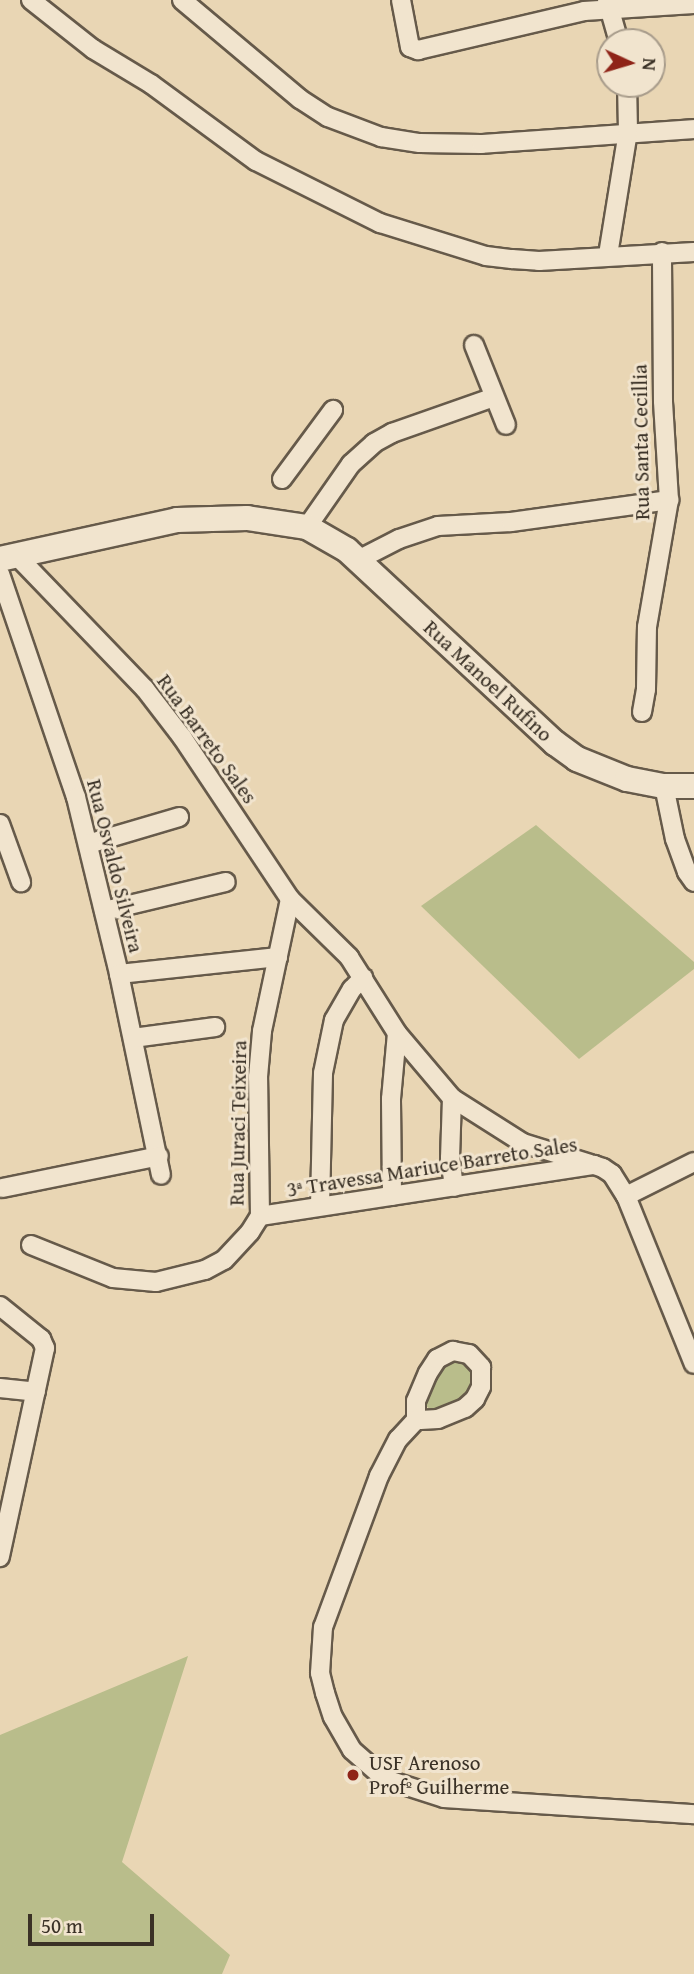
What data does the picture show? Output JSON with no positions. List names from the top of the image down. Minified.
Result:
{"streets":{"main road":["Rua Manoel Rufino"],"street":["Rua Santa Cecillia","Rua Barreto Sales","Rua Osvaldo Silveira","Rua Juraci Teixeira","3ª Travessa Mariuce Barreto Sales"]},"crossings":[["Rua Barreto Sales","Rua Juraci Teixeira"],["Rua Barreto Sales","3ª Travessa Mariuce Barreto Sales"],["Rua Juraci Teixeira","3ª Travessa Mariuce Barreto Sales"]],"places":["USF Arenoso Profº Guilherme"],"scale_bar":"50 m","north":"right"}
